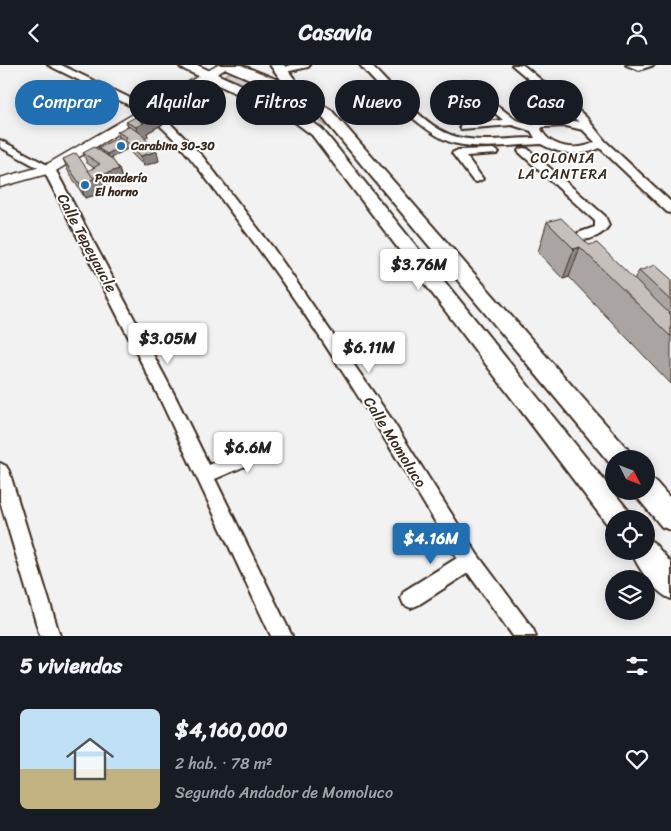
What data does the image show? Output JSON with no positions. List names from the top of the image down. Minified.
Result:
{"streets":{"street":["Calle Tepeyaucle","Calle Momoluco"]},"districts":["COLONIA LA CANTERA"],"places":["Carabina 30-30","Panadería El horno"],"north":"bottom right","page":{"header":"Casavia","chip":["Comprar","Alquilar","Filtros","Nuevo","Piso","Casa"],"price":["$3.76M","$3.05M","$6.11M","$6.6M","$4.16M"],"heading":"5 viviendas","list":[{"name":"$4,160,000","note":"2 hab. · 78 m² · Segundo Andador de Momoluco"}]}}
